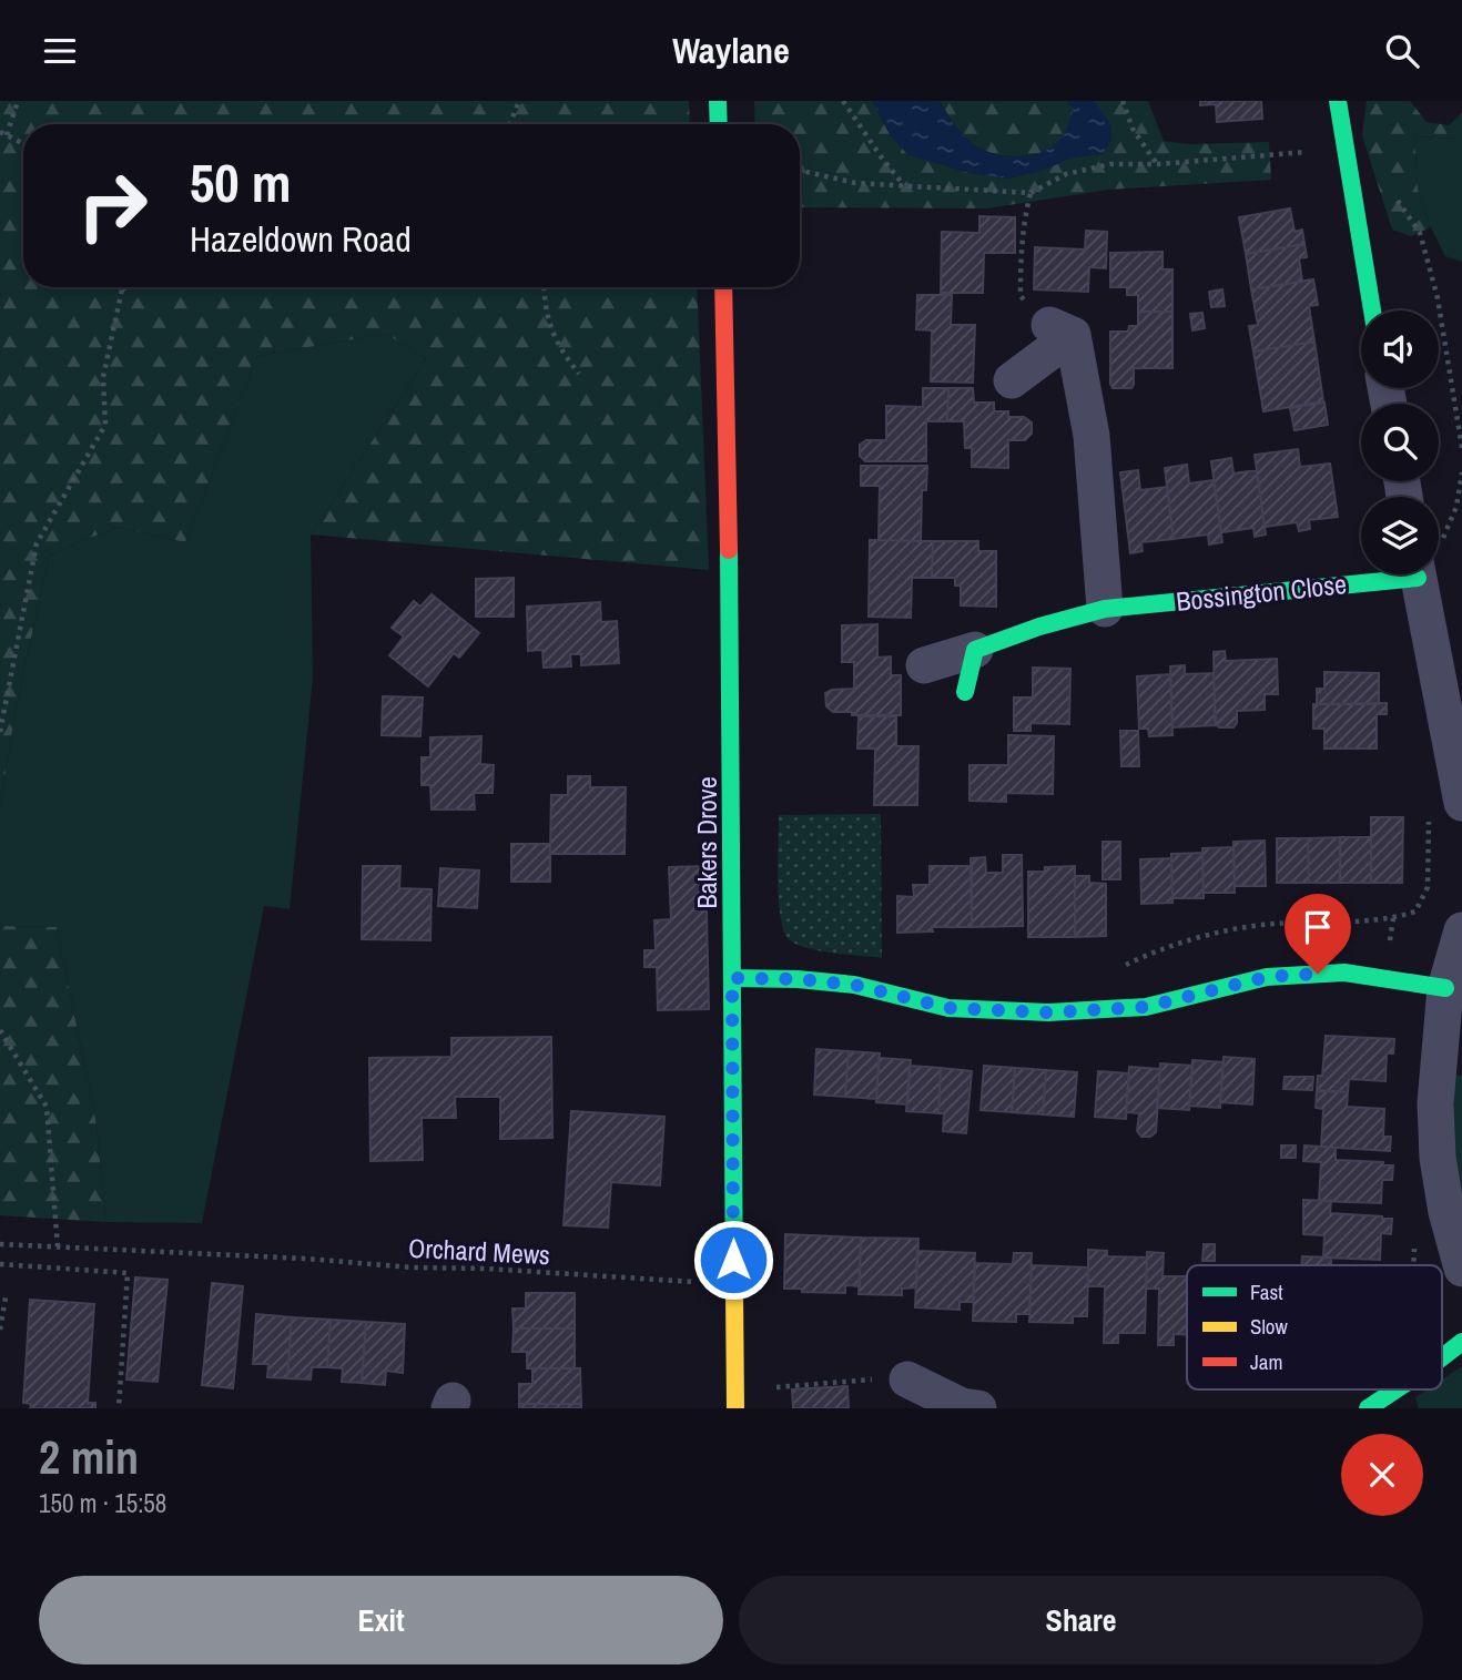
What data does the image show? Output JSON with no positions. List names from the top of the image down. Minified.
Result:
{"streets":{"street":["Bossington Close","Bakers Drove"],"path":["Orchard Mews"]},"crossings":[["Bakers Drove","Orchard Mews"]],"legend":["Fast","Slow","Jam"],"page":{"header":"Waylane","turn":["50 m","Hazeldown Road"],"heading":["2 min","150 m · 15:58"],"buttons":["Exit","Share"]}}
